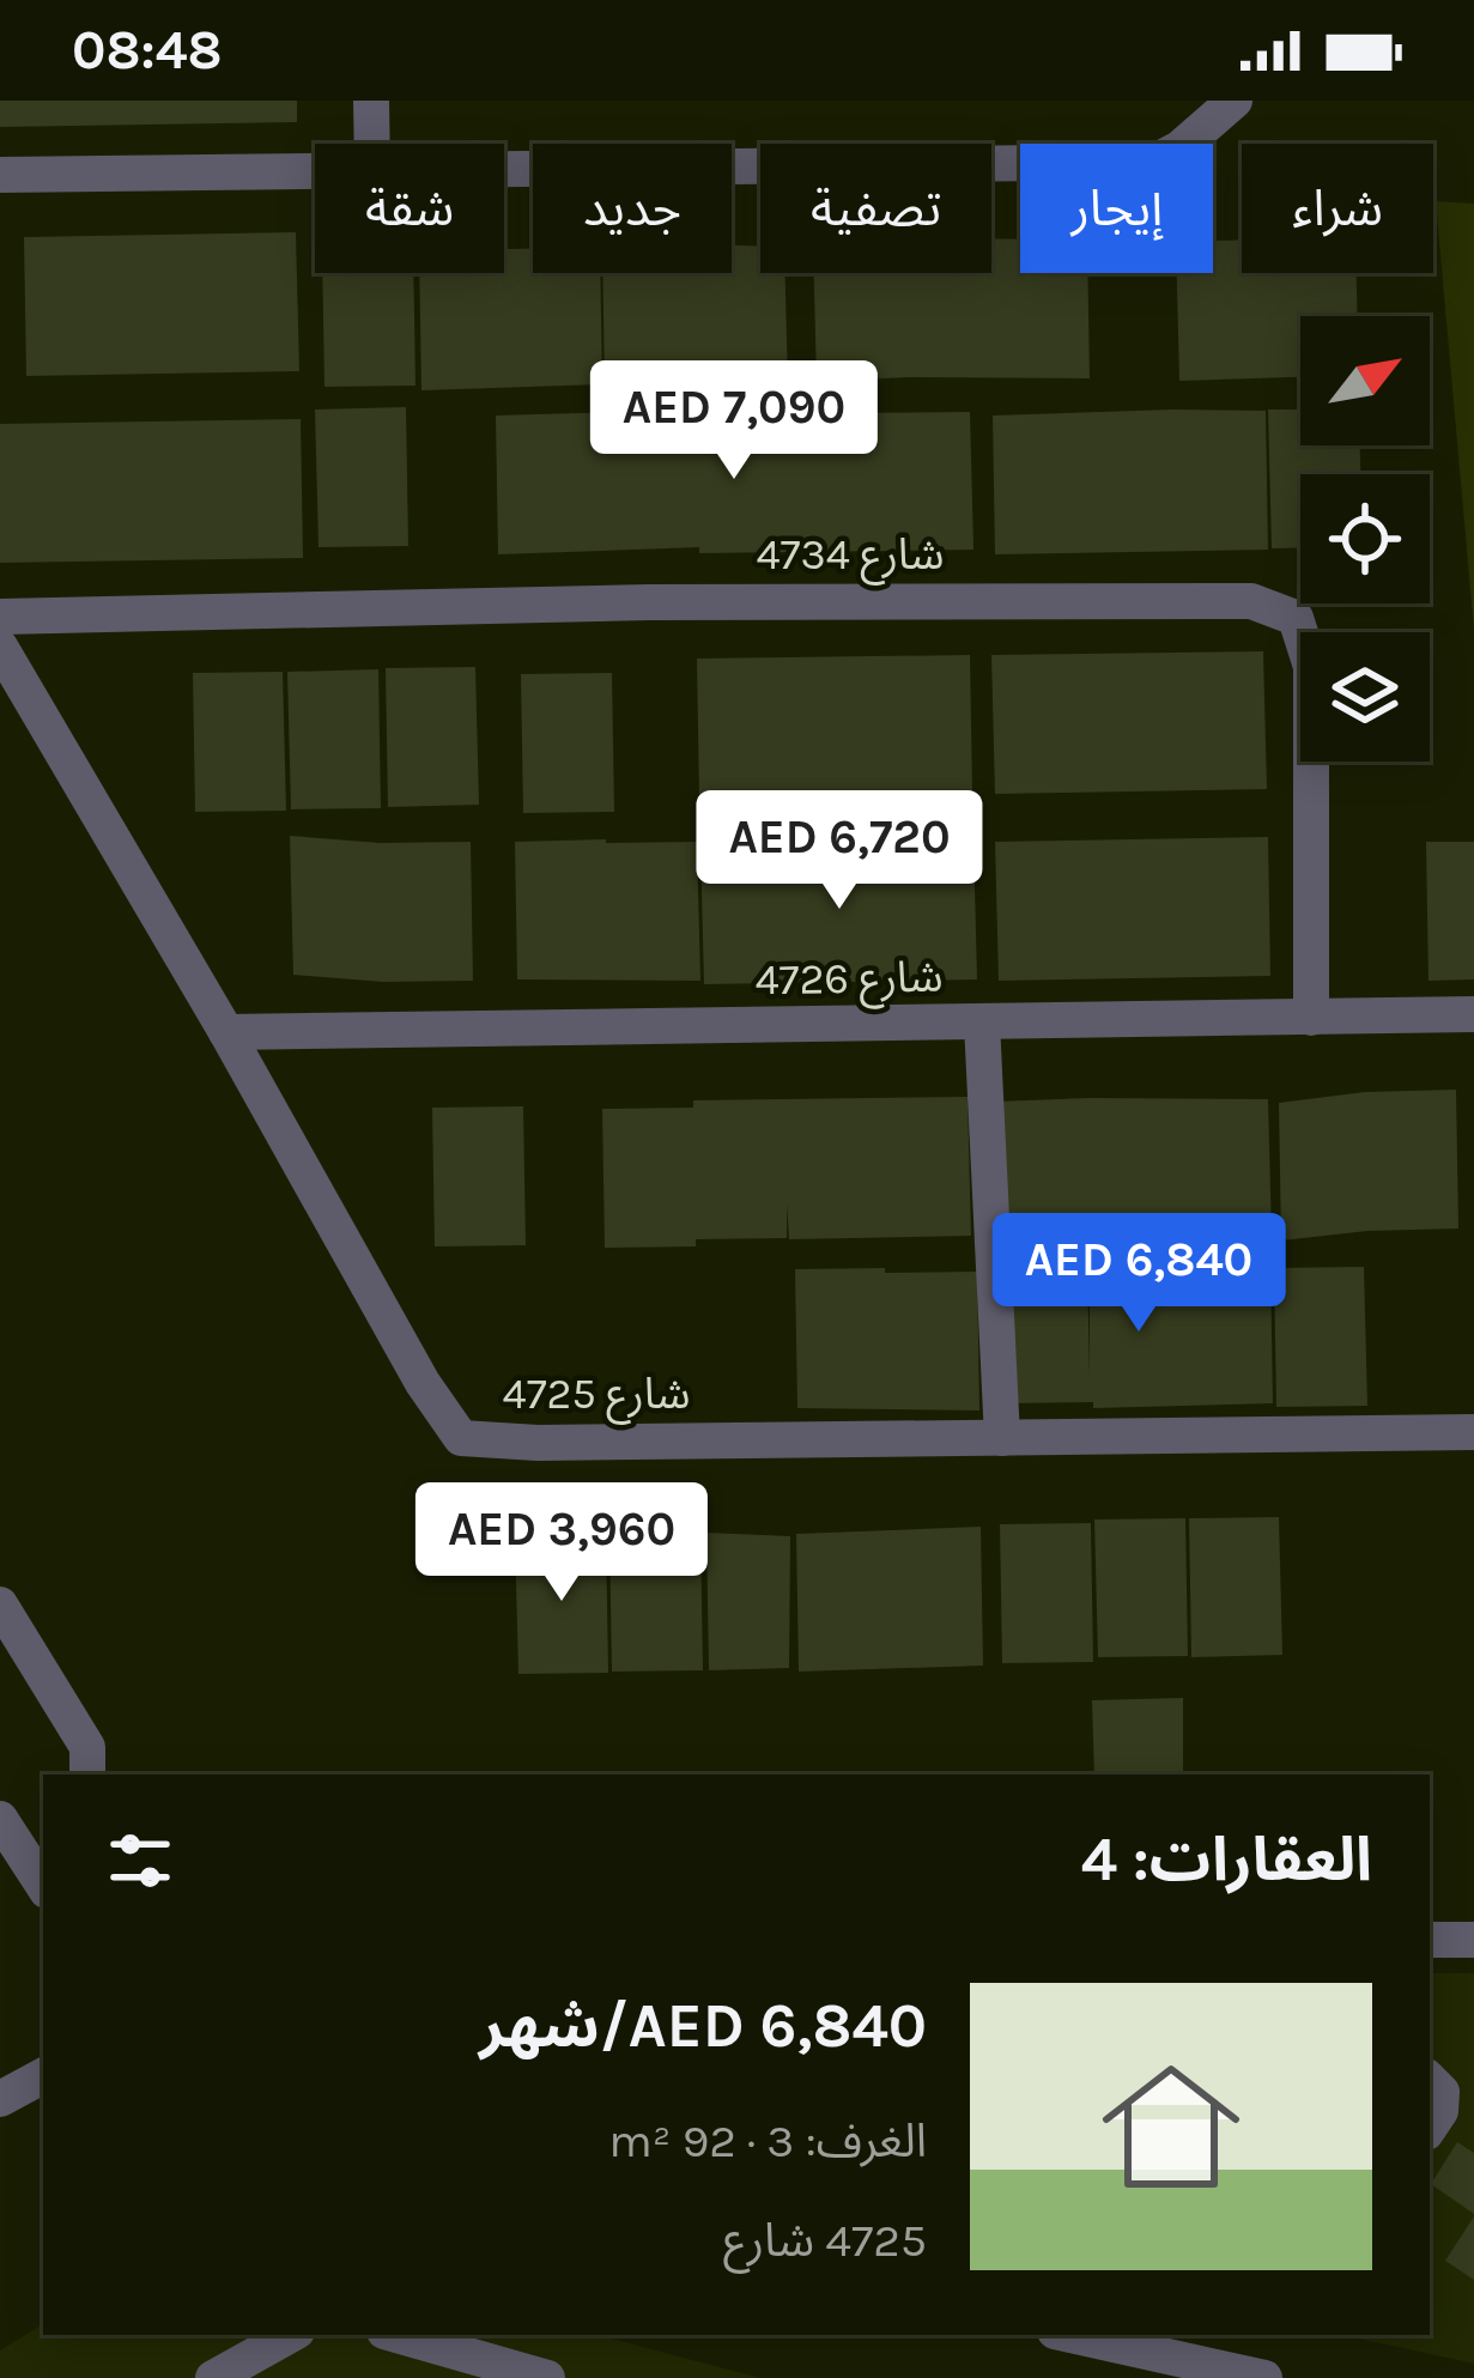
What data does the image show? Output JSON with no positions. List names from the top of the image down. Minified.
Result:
{"streets":{"street":["4734 شارع","4726 شارع","4725 شارع"]},"crossings":[["4734 شارع","4726 شارع"],["4726 شارع","4725 شارع"]],"north":"top right","page":{"status":"08:48","chip":["شراء","إيجار","تصفية","جديد","شقة"],"price":["AED 7,090","AED 6,720","AED 6,840","AED 3,960"],"heading":"العقارات: 4","list":[{"name":"AED 6,840/شهر","note":"الغرف: 3 · 92 m² · 4725 شارع"}]}}
